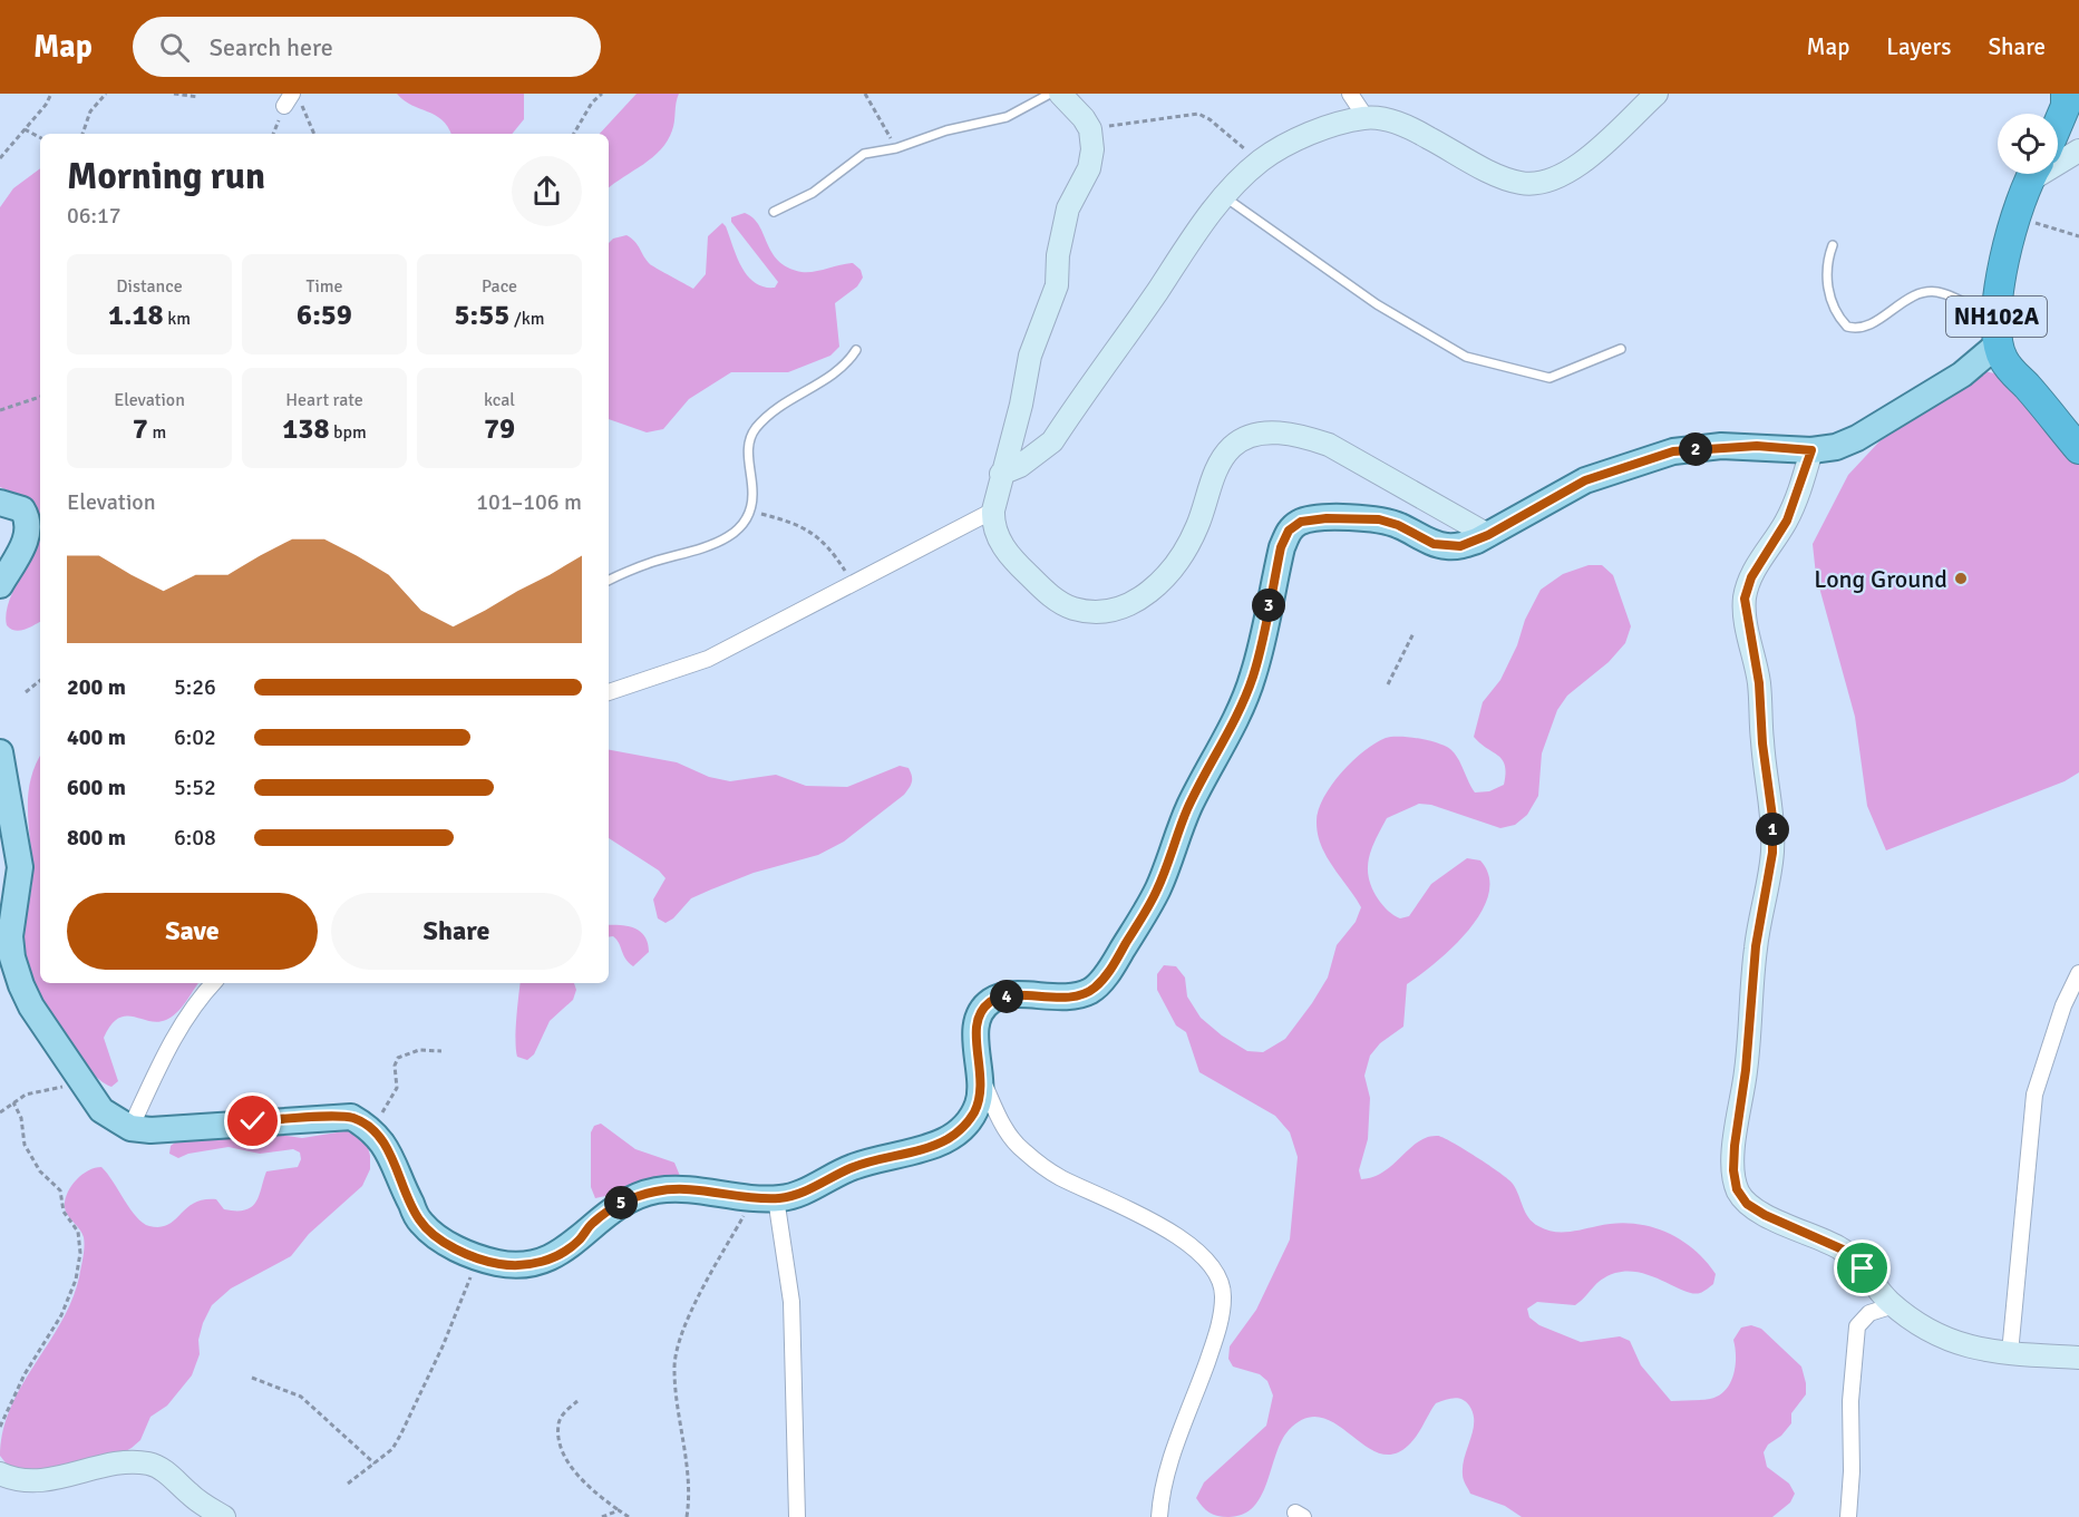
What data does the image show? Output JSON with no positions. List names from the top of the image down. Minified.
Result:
{"streets":{"highway":["NH102A"]},"places":["Long Ground"],"page":{"header":"Map","search":"Search here","nav":["Map","Layers","Share"],"heading":["Morning run","06:17"],"stats":[["Distance","1.18 km"],["Time","6:59"],["Pace","5:55 /km"],["Elevation","7 m"],["Heart rate","138 bpm"],["kcal","79"]],"pins":["2","3","1","4","5"],"chart":["Elevation","101–106 m"],"list":[{"name":"200 m","note":"5:26"},{"name":"400 m","note":"6:02"},{"name":"600 m","note":"5:52"},{"name":"800 m","note":"6:08"}],"buttons":["Save","Share"]}}
